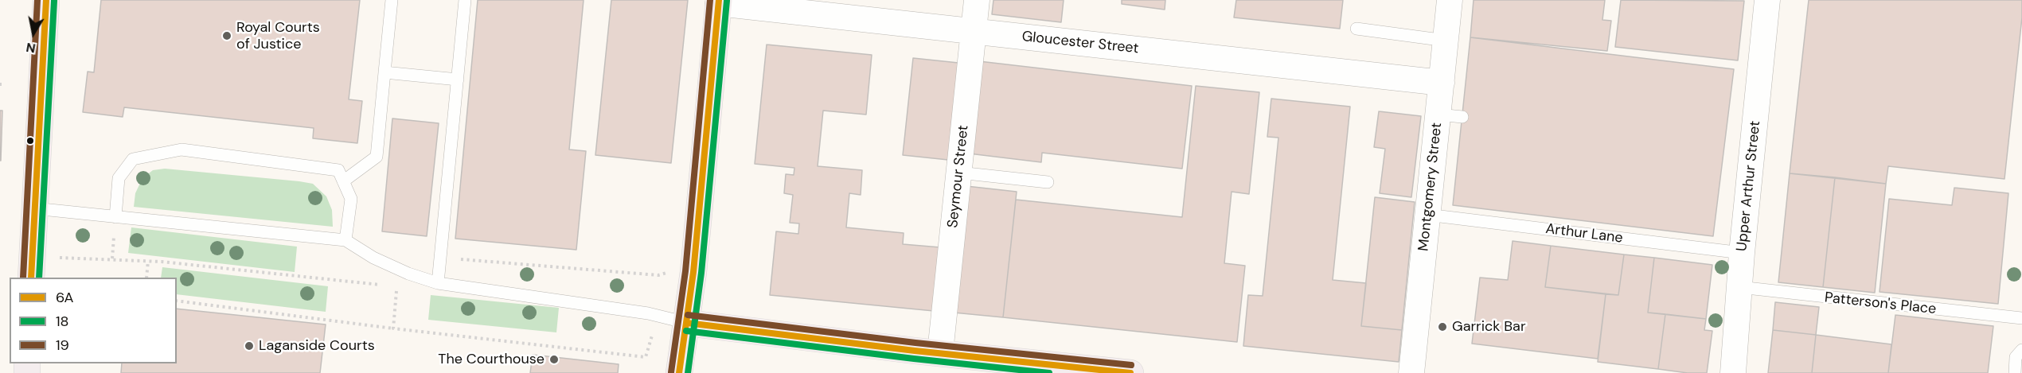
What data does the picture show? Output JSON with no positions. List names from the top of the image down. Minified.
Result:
{"streets":{"street":["Gloucester Street","Seymour Street","Upper Arthur Street","Montgomery Street"],"lane":["Arthur Lane","Patterson's Place"]},"crossings":[["Gloucester Street","Seymour Street"],["Gloucester Street","Montgomery Street"],["Upper Arthur Street","Arthur Lane"],["Upper Arthur Street","Patterson's Place"],["Montgomery Street","Arthur Lane"]],"places":["Royal Courts of Justice","Garrick Bar","Laganside Courts","The Courthouse"],"lines":["transit line 6A","transit line 19","transit line 18"],"legend":["6A","18","19"],"north":"bottom"}
